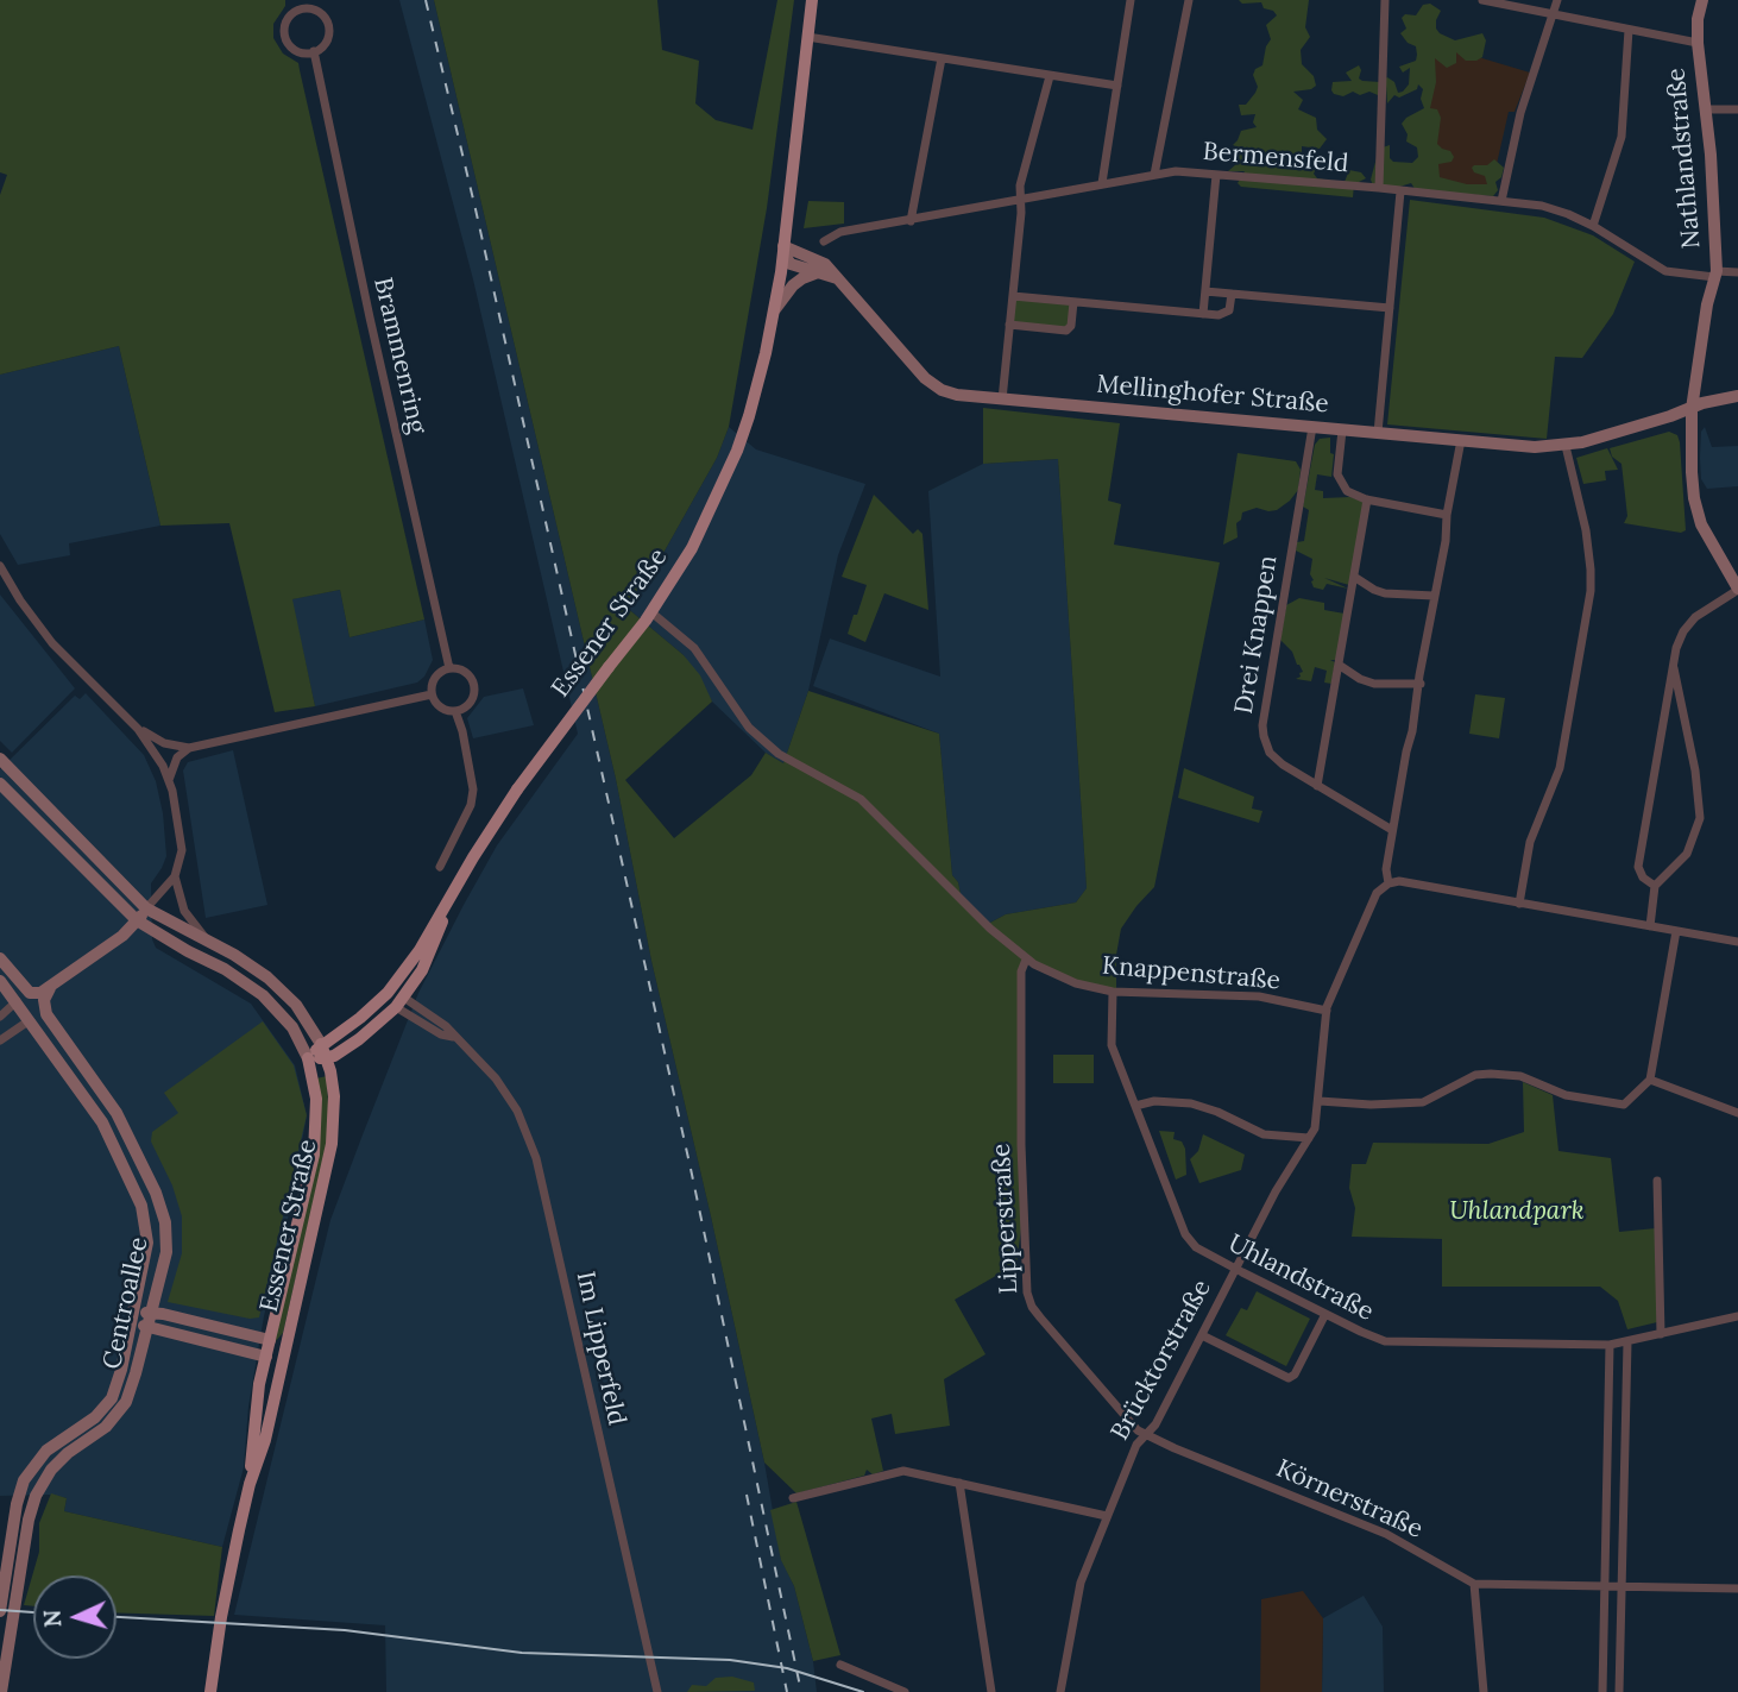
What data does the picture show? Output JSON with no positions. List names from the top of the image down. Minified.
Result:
{"streets":{"main road":["Essener Straße"],"street":["Bermensfeld","Nathlandstraße","Brammenring","Mellinghofer Straße","Drei Knappen","Knappenstraße","Lipperstraße","Uhlandstraße","Centroallee","Im Lipperfeld","Brücktorstraße","Körnerstraße"]},"crossings":[["Bermensfeld","Nathlandstraße"],["Nathlandstraße","Mellinghofer Straße"],["Mellinghofer Straße","Essener Straße"],["Mellinghofer Straße","Drei Knappen"],["Essener Straße","Knappenstraße"],["Essener Straße","Im Lipperfeld"],["Knappenstraße","Lipperstraße"],["Knappenstraße","Uhlandstraße"],["Knappenstraße","Brücktorstraße"],["Lipperstraße","Brücktorstraße"],["Lipperstraße","Körnerstraße"],["Uhlandstraße","Brücktorstraße"],["Brücktorstraße","Körnerstraße"]],"parks":["Uhlandpark"],"north":"left"}
